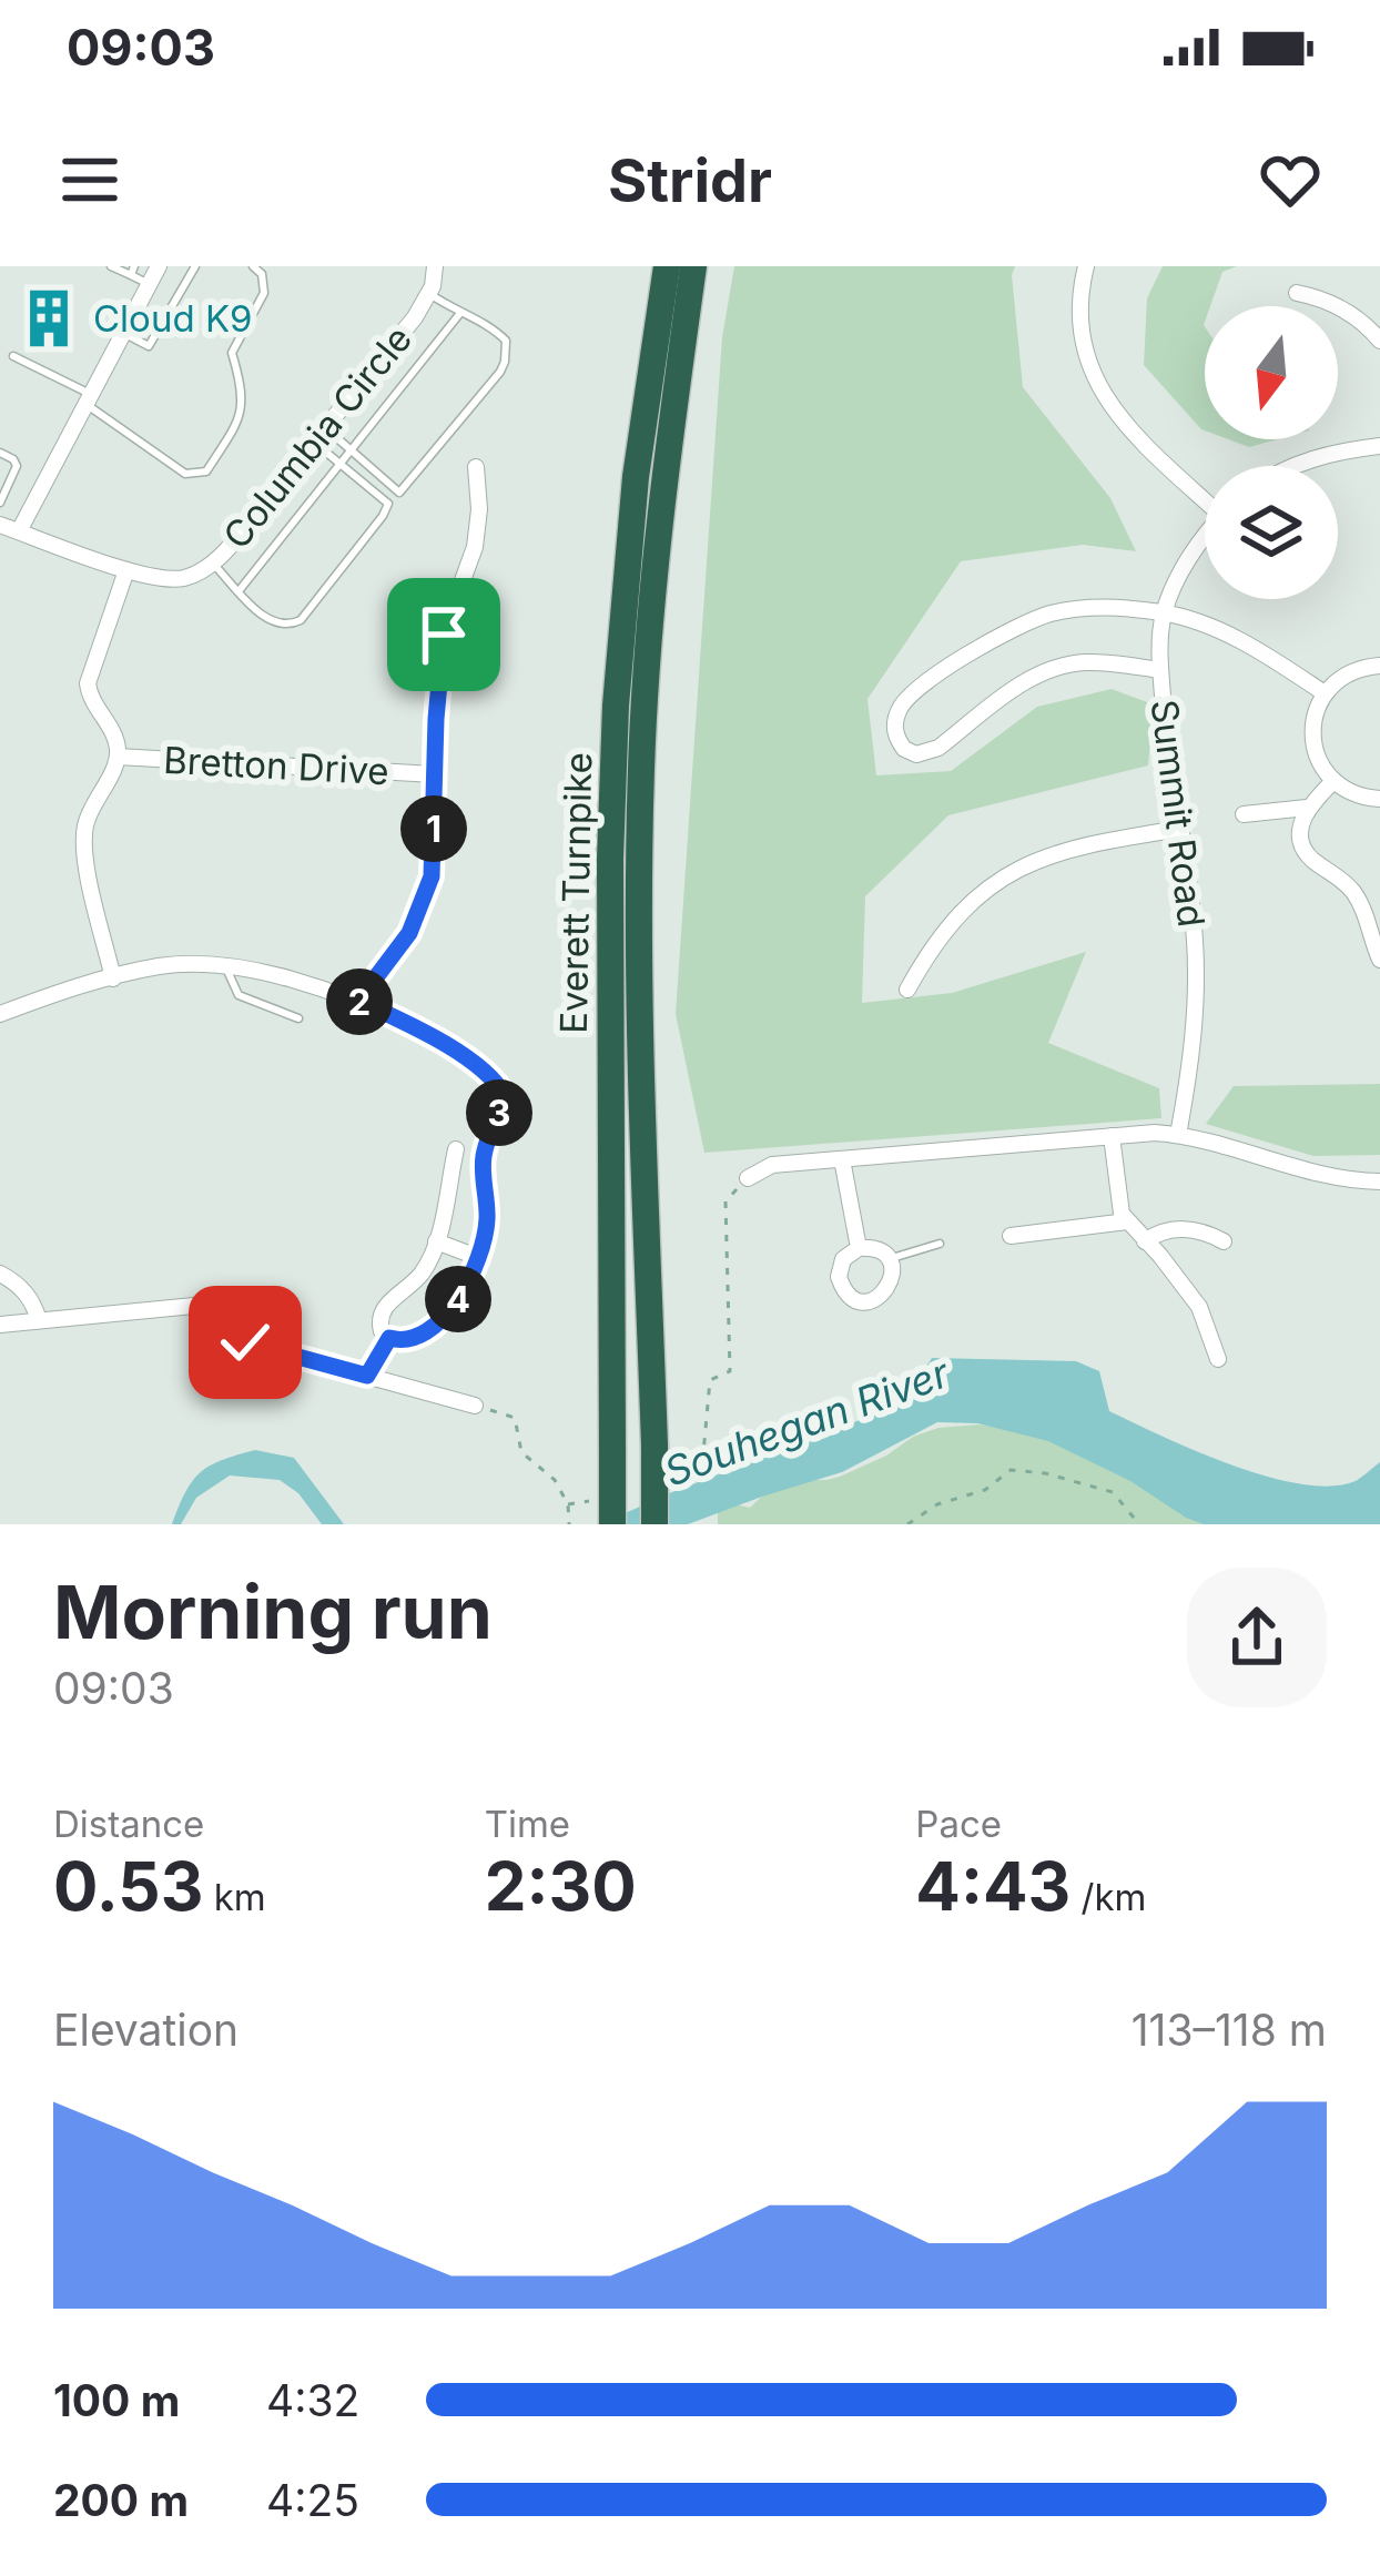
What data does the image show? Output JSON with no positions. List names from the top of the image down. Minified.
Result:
{"streets":{"highway":["Everett Turnpike"],"street":["Columbia Circle","Bretton Drive","Summit Road"]},"water":["Souhegan River"],"places":{"building":["Cloud K9"]},"north":"bottom","page":{"status":"09:03","header":"Stridr","pins":["1","2","3","4"],"heading":["Morning run","09:03"],"stats":[["Distance","0.53 km"],["Time","2:30"],["Pace","4:43 /km"]],"chart":["Elevation","113–118 m"],"list":[{"name":"100 m","note":"4:32"},{"name":"200 m","note":"4:25"}]}}
